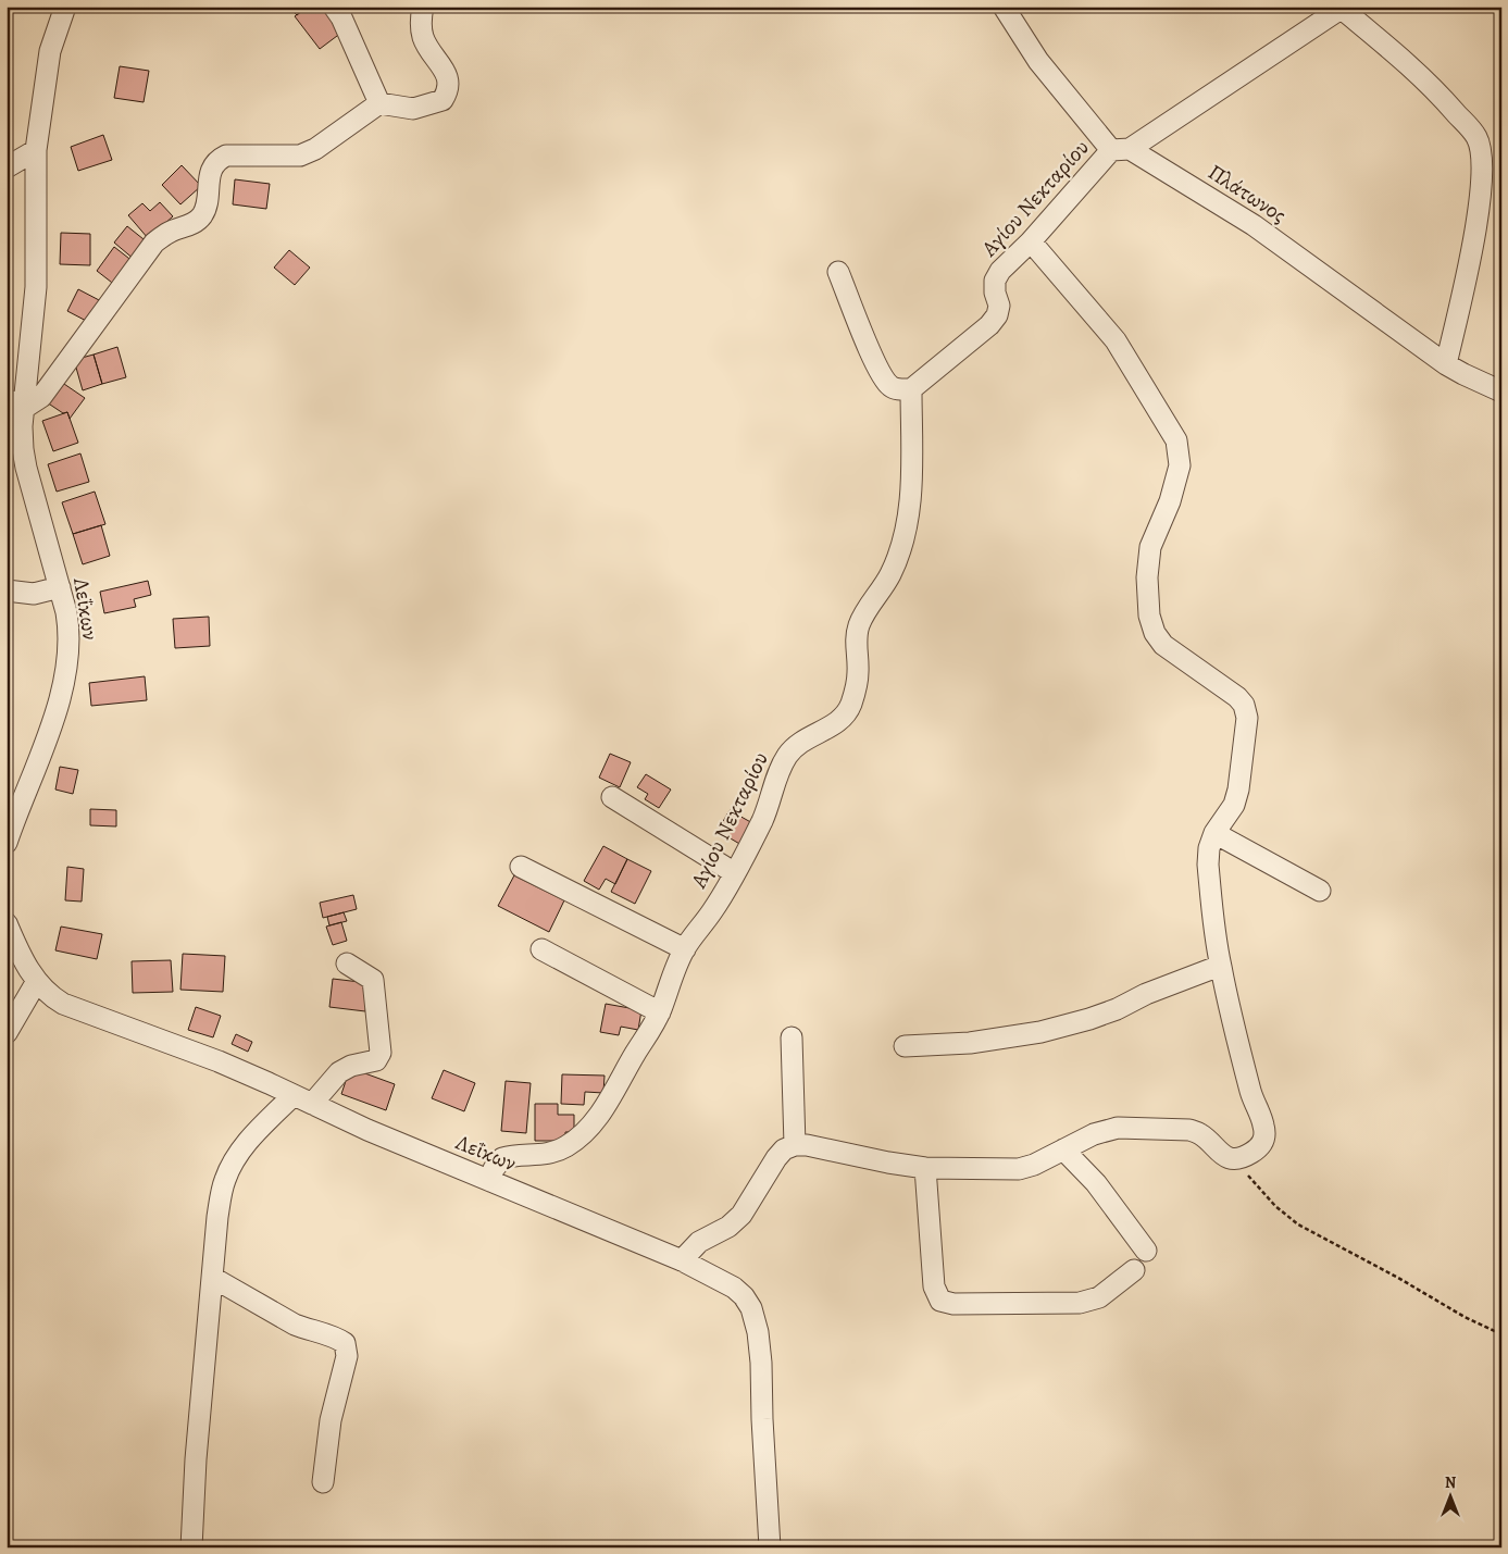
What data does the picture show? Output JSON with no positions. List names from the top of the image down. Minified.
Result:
{"streets":{"street":["Πλάτωνος","Αγίου Νεκταρίου","Λεΐκων"]},"crossings":[["Πλάτωνος","Αγίου Νεκταρίου"],["Αγίου Νεκταρίου","Λεΐκων"]],"north":"top"}
